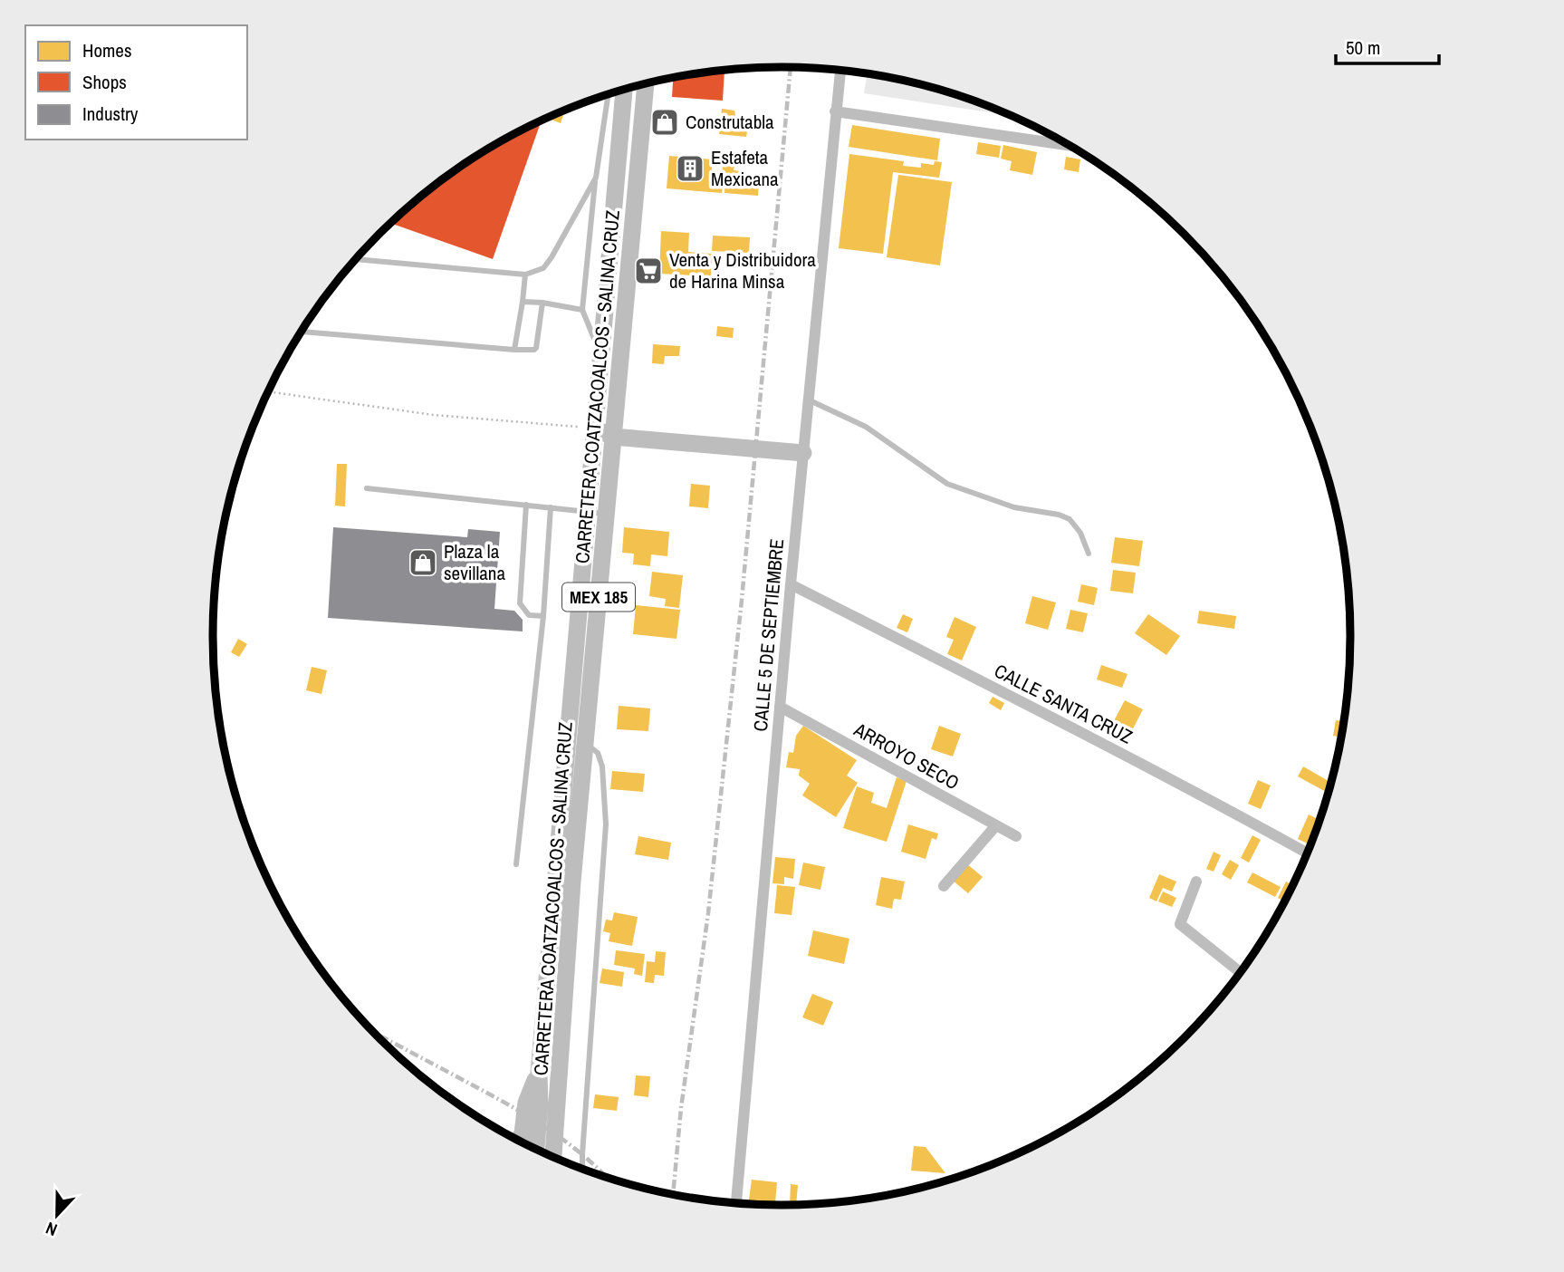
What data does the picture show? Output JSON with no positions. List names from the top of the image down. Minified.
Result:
{"streets":{"main road":["CARRETERA COATZACOALCOS - SALINA CRUZ","MEX 185"],"street":["CALLE 5 DE SEPTIEMBRE","CALLE SANTA CRUZ","ARROYO SECO"]},"crossings":[["CARRETERA COATZACOALCOS - SALINA CRUZ","MEX 185"],["CALLE 5 DE SEPTIEMBRE","CALLE SANTA CRUZ"],["CALLE 5 DE SEPTIEMBRE","ARROYO SECO"]],"places":{"shop":["Construtabla","Plaza la sevillana"],"building":["Estafeta Mexicana"],"supermarket":["Venta y Distribuidora de Harina Minsa"]},"legend":["Homes","Shops","Industry"],"scale_bar":"50 m","north":"bottom"}
